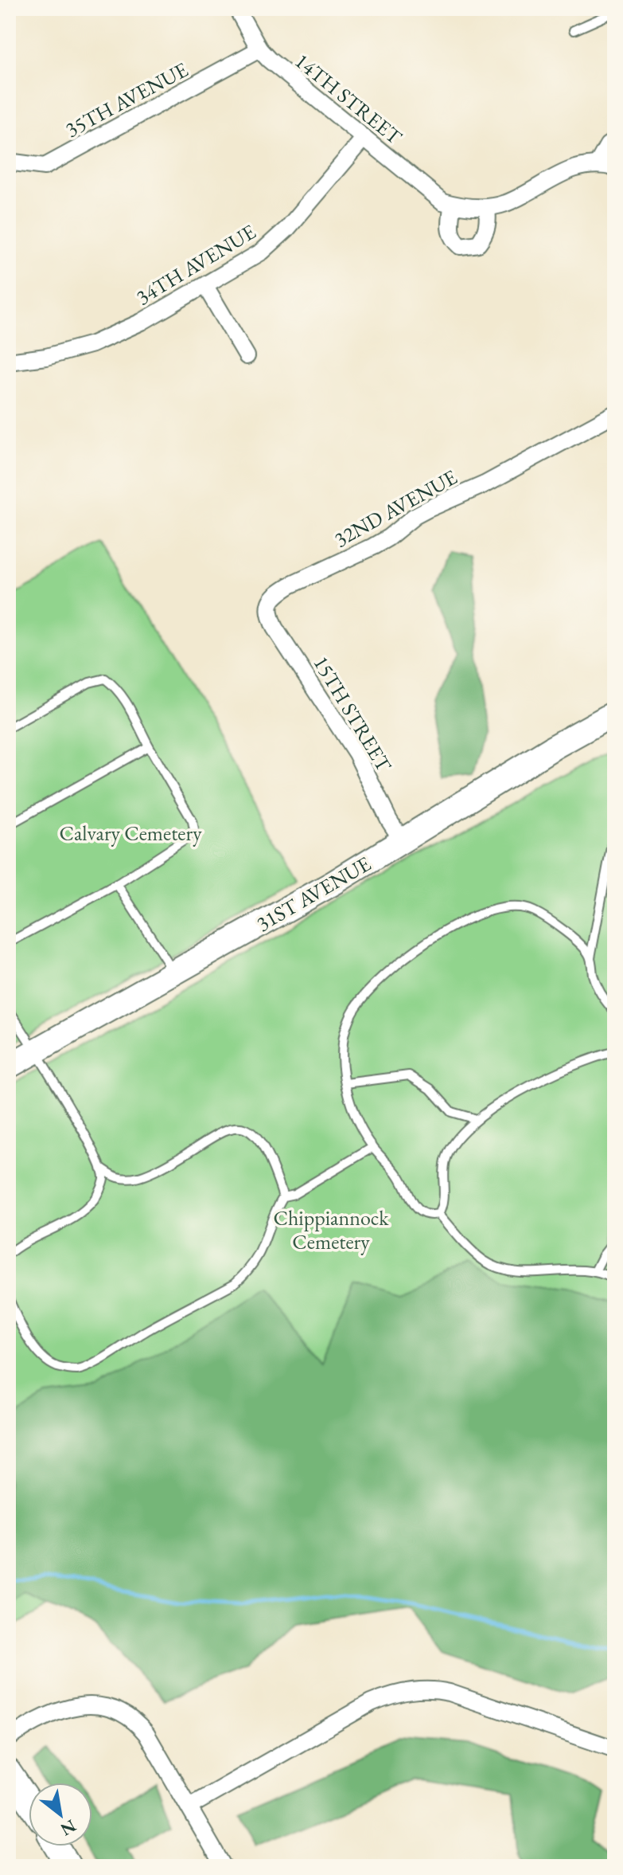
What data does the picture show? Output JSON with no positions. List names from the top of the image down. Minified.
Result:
{"streets":{"street":["14TH STREET","35TH AVENUE","34TH AVENUE","32ND AVENUE","15TH STREET","31ST AVENUE"]},"crossings":[["14TH STREET","35TH AVENUE"],["14TH STREET","34TH AVENUE"],["32ND AVENUE","15TH STREET"],["15TH STREET","31ST AVENUE"]],"parks":["Calvary Cemetery","Chippiannock Cemetery"],"north":"bottom right"}
